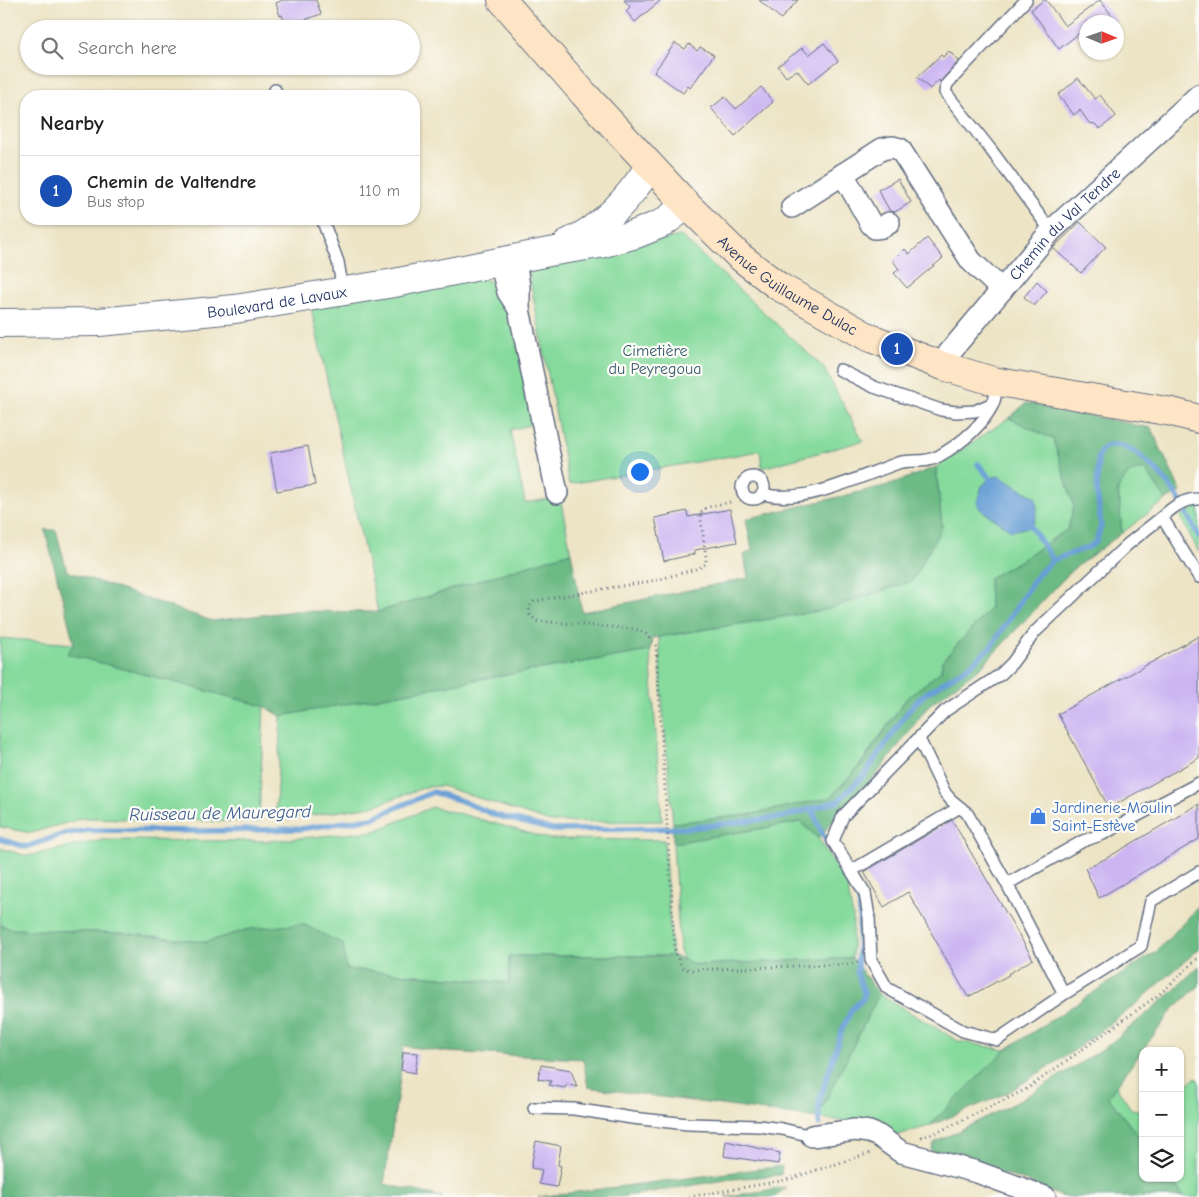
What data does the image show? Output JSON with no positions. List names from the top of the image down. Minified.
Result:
{"streets":{"main road":["Avenue Guillaume Dulac"],"street":["Chemin du Val Tendre","Boulevard de Lavaux"]},"crossings":[["Chemin du Val Tendre","Avenue Guillaume Dulac"],["Avenue Guillaume Dulac","Boulevard de Lavaux"]],"water":["Ruisseau de Mauregard"],"parks":["Cimetière du Peyregoua"],"places":{"shop":["Jardinerie-Moulin Saint-Estève"]},"north":"right","page":{"search":"Search here","heading":"Nearby","list":[{"mark":"1","name":"Chemin de Valtendre","note":"Bus stop","value":"110 m"}],"pins":"1","map_buttons":["+","−"]}}
